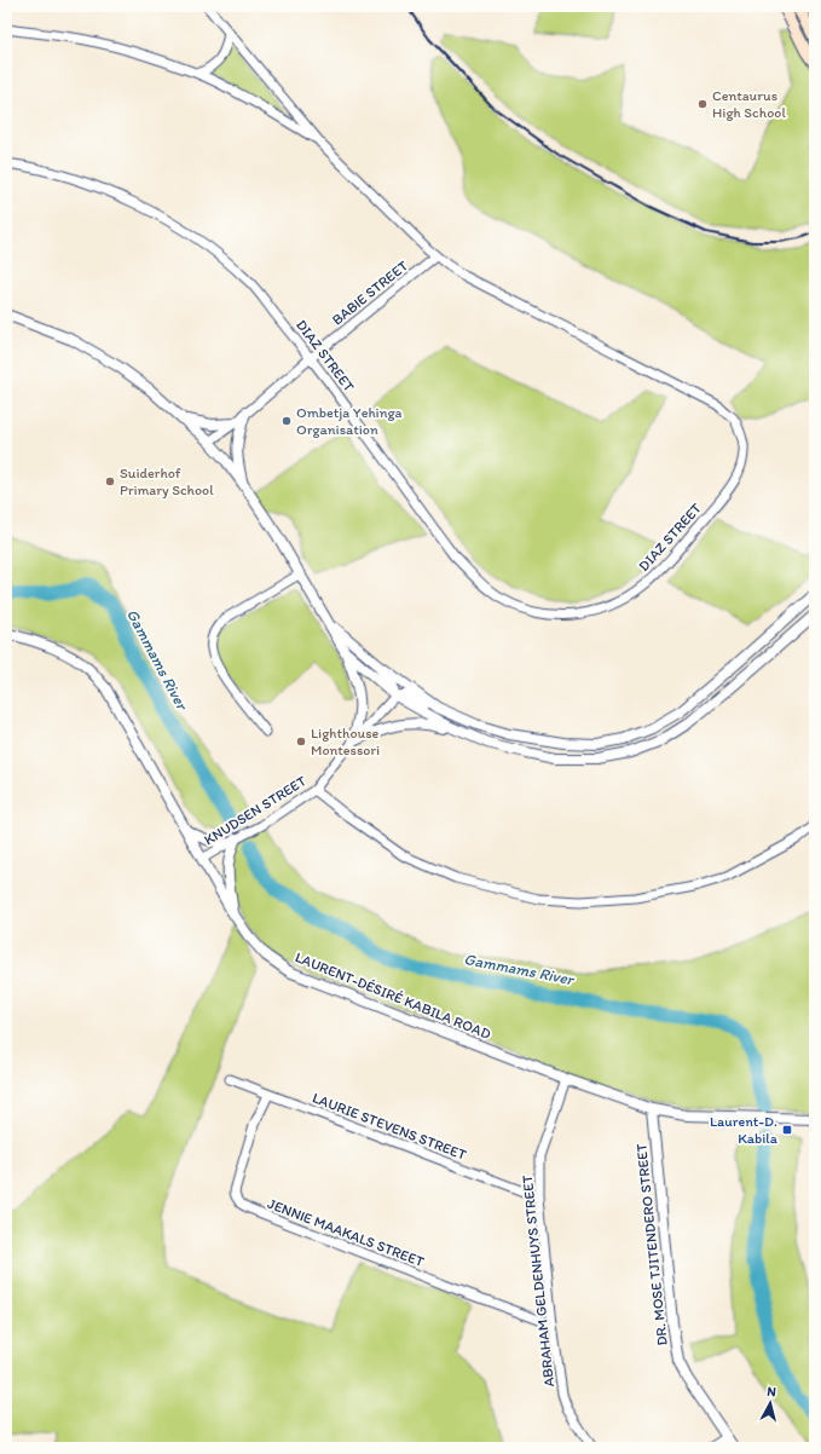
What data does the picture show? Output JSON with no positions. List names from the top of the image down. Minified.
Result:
{"streets":{"street":["BABIE STREET","DIAZ STREET","KNUDSEN STREET","LAURENT-DÉSIRÉ KABILA ROAD","LAURIE STEVENS STREET","JENNIE MAAKALS STREET","DR. MOSE TJITENDERO STREET","ABRAHAM GELDENHUYS STREET"]},"crossings":[["BABIE STREET","DIAZ STREET"],["KNUDSEN STREET","LAURENT-DÉSIRÉ KABILA ROAD"],["LAURENT-DÉSIRÉ KABILA ROAD","DR. MOSE TJITENDERO STREET"],["LAURENT-DÉSIRÉ KABILA ROAD","ABRAHAM GELDENHUYS STREET"],["LAURIE STEVENS STREET","JENNIE MAAKALS STREET"],["LAURIE STEVENS STREET","ABRAHAM GELDENHUYS STREET"],["JENNIE MAAKALS STREET","ABRAHAM GELDENHUYS STREET"]],"water":["Gammams River"],"places":{"other":["Centaurus High School","Ombetja Yehinga Organisation","Suiderhof Primary School","Lighthouse Montessori"],"transit":["Laurent-D. Kabila"]},"north":"top"}
